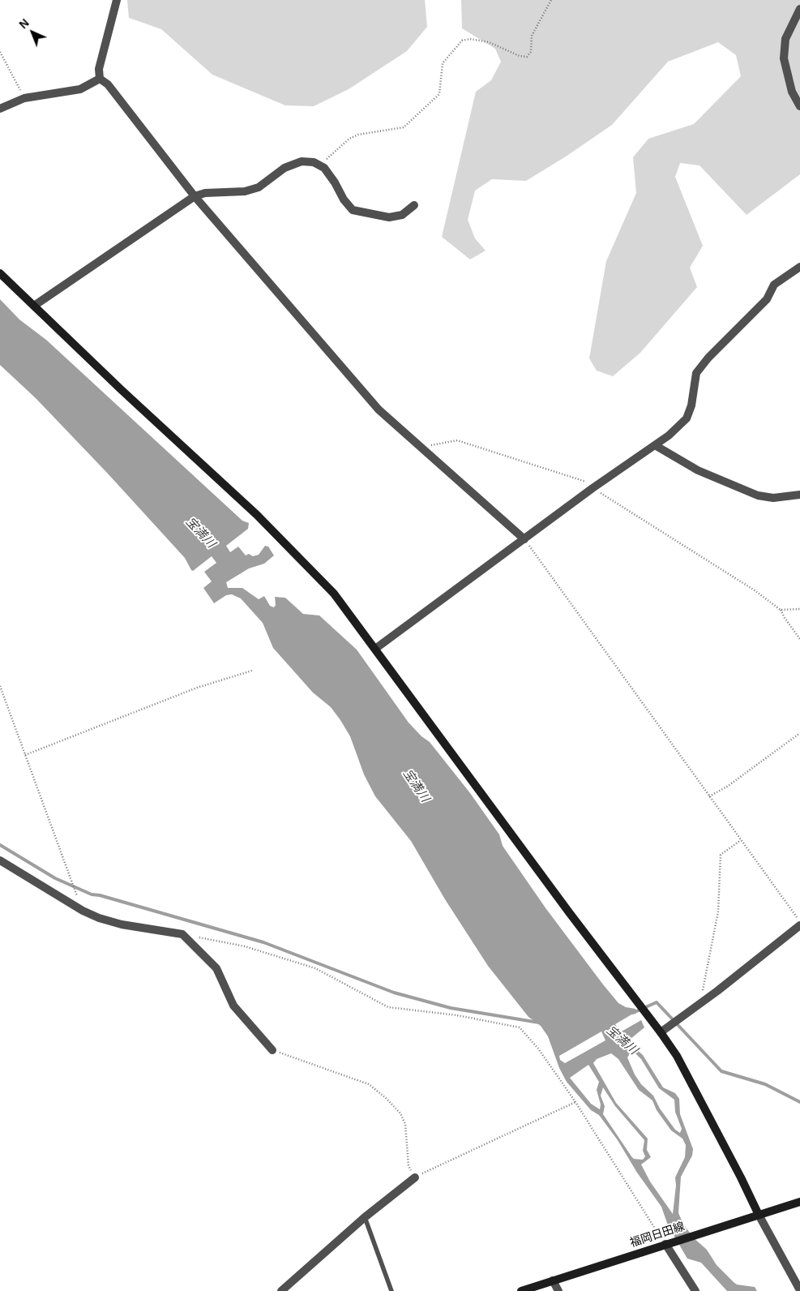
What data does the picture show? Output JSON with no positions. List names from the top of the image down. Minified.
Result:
{"streets":{"street":["福岡日田線"]},"water":["宝満川"],"north":"top left"}
